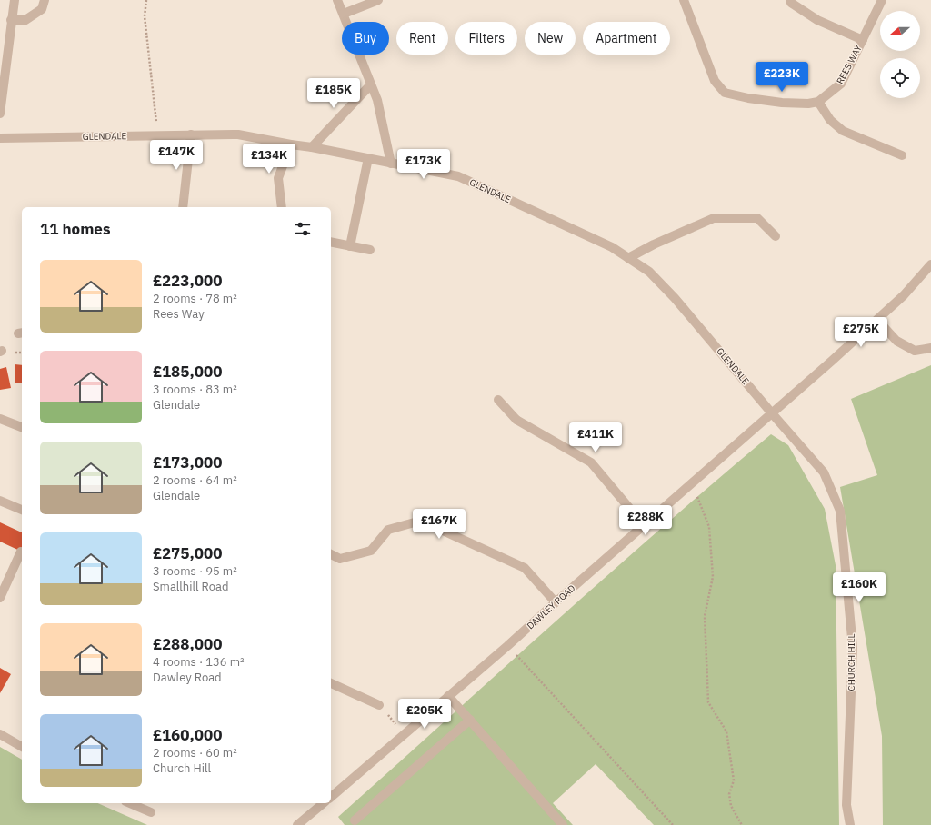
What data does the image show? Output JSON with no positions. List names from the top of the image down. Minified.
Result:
{"streets":{"street":["REES WAY","GLENDALE","DAWLEY ROAD","CHURCH HILL"]},"crossings":[["GLENDALE","DAWLEY ROAD"],["GLENDALE","CHURCH HILL"],["DAWLEY ROAD","CHURCH HILL"]],"north":"left","page":{"chip":["Buy","Rent","Filters","New","Apartment"],"price":["£223K","£185K","£147K","£134K","£173K","£275K","£411K","£288K","£167K","£160K","£205K"],"heading":"11 homes","list":[{"name":"£223,000","note":"2 rooms · 78 m² · Rees Way"},{"name":"£185,000","note":"3 rooms · 83 m² · Glendale"},{"name":"£173,000","note":"2 rooms · 64 m² · Glendale"},{"name":"£275,000","note":"3 rooms · 95 m² · Smallhill Road"},{"name":"£288,000","note":"4 rooms · 136 m² · Dawley Road"},{"name":"£160,000","note":"2 rooms · 60 m² · Church Hill"}]}}
